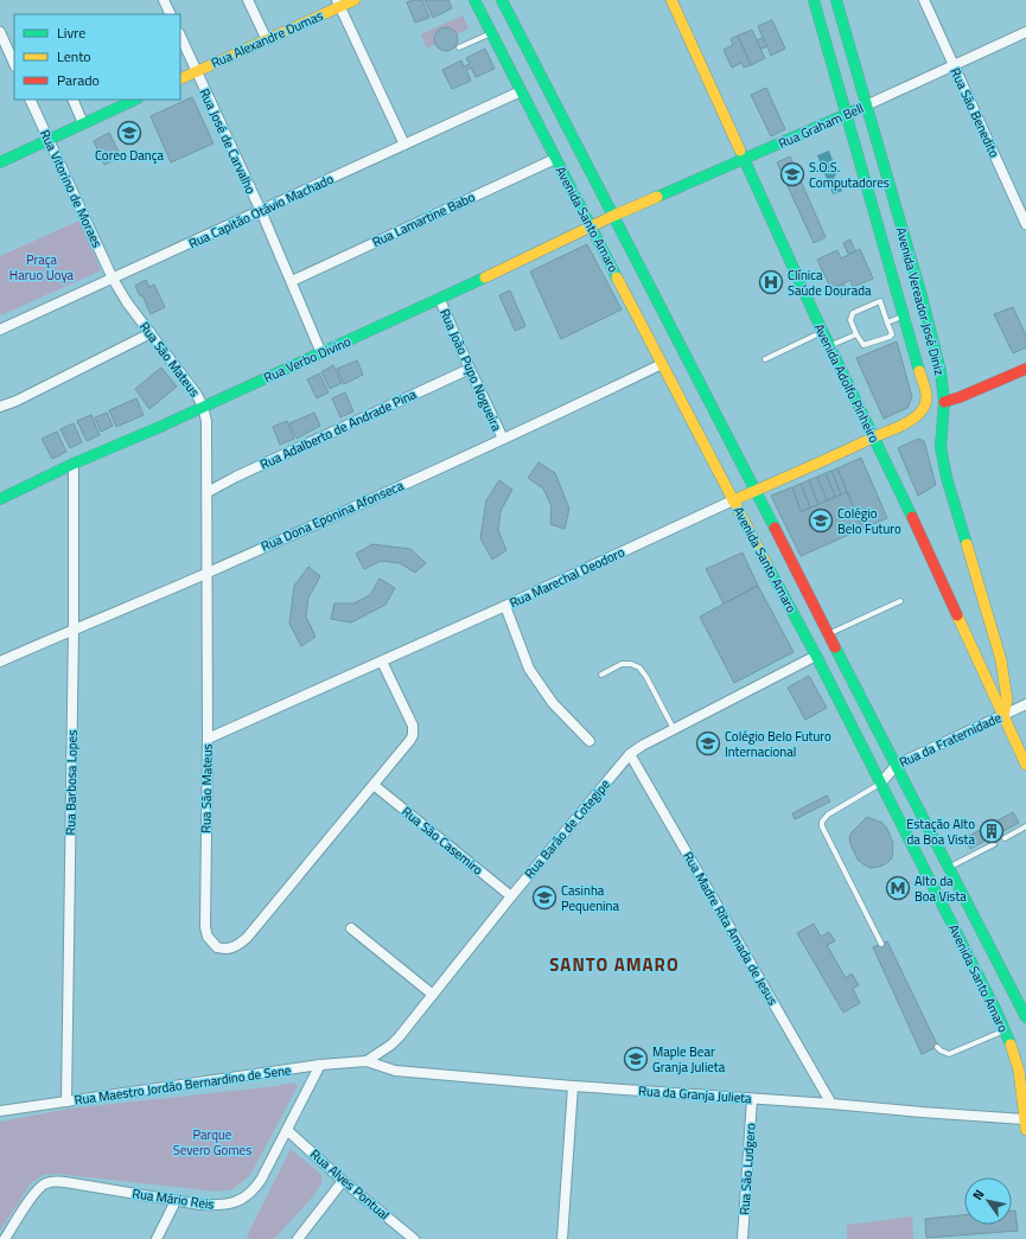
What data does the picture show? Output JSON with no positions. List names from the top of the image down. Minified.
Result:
{"streets":{"main road":["Rua Alexandre Dumas","Rua Graham Bell","Avenida Santo Amaro","Avenida Vereador José Diniz","Rua Verbo Divino","Avenida Adolfo Pinheiro","Rua Marechal Deodoro"],"street":["Rua São Benedito","Rua José de Carvalho","Rua Vitorino de Moraes","Rua Capitão Otávio Machado","Rua Lamartine Babo","Rua São Mateus","Rua João Pupo Nogueira","Rua Adalberto de Andrade Pina","Rua Dona Eponina Afonseca","Rua da Fraternidade","Rua Barbosa Lopes","Rua Barão de Cotegipe","Rua São Casemiro","Rua Madre Rita Amada de Jesus","Rua Maestro Jordão Bernardino de Sene","Rua da Granja Julieta","Rua São Ludgero","Rua Alves Pontual","Rua Mário Reis"]},"crossings":[["Rua Alexandre Dumas","Rua José de Carvalho"],["Rua São Benedito","Rua Graham Bell"],["Rua Graham Bell","Avenida Santo Amaro"],["Rua Graham Bell","Avenida Vereador José Diniz"],["Rua Graham Bell","Rua Verbo Divino"],["Rua Graham Bell","Avenida Adolfo Pinheiro"],["Rua José de Carvalho","Rua Capitão Otávio Machado"],["Rua José de Carvalho","Rua Lamartine Babo"],["Rua José de Carvalho","Rua Verbo Divino"],["Rua Vitorino de Moraes","Rua Capitão Otávio Machado"],["Rua Vitorino de Moraes","Rua São Mateus"],["Rua Capitão Otávio Machado","Avenida Santo Amaro"],["Rua Capitão Otávio Machado","Rua São Mateus"],["Rua Lamartine Babo","Avenida Santo Amaro"],["Avenida Santo Amaro","Rua Verbo Divino"],["Avenida Santo Amaro","Rua Dona Eponina Afonseca"],["Avenida Santo Amaro","Rua Marechal Deodoro"],["Avenida Santo Amaro","Rua da Fraternidade"],["Avenida Santo Amaro","Rua Barão de Cotegipe"],["Avenida Santo Amaro","Rua da Granja Julieta"],["Avenida Vereador José Diniz","Avenida Adolfo Pinheiro"],["Avenida Vereador José Diniz","Rua Marechal Deodoro"],["Avenida Vereador José Diniz","Rua da Fraternidade"],["Rua São Mateus","Rua Verbo Divino"],["Rua São Mateus","Rua Adalberto de Andrade Pina"],["Rua São Mateus","Rua Dona Eponina Afonseca"],["Rua São Mateus","Rua Marechal Deodoro"],["Rua São Mateus","Rua São Casemiro"],["Rua Verbo Divino","Rua João Pupo Nogueira"],["Rua Verbo Divino","Rua Barbosa Lopes"],["Rua João Pupo Nogueira","Rua Adalberto de Andrade Pina"],["Rua João Pupo Nogueira","Rua Dona Eponina Afonseca"],["Avenida Adolfo Pinheiro","Rua Marechal Deodoro"],["Avenida Adolfo Pinheiro","Rua da Fraternidade"],["Rua Dona Eponina Afonseca","Rua Barbosa Lopes"],["Rua Barbosa Lopes","Rua Maestro Jordão Bernardino de Sene"],["Rua Barão de Cotegipe","Rua São Casemiro"],["Rua Barão de Cotegipe","Rua Madre Rita Amada de Jesus"],["Rua Barão de Cotegipe","Rua Maestro Jordão Bernardino de Sene"],["Rua Barão de Cotegipe","Rua da Granja Julieta"],["Rua Madre Rita Amada de Jesus","Rua da Granja Julieta"],["Rua Maestro Jordão Bernardino de Sene","Rua da Granja Julieta"],["Rua Maestro Jordão Bernardino de Sene","Rua Mário Reis"],["Rua da Granja Julieta","Rua São Ludgero"],["Rua Alves Pontual","Rua Mário Reis"]],"districts":["SANTO AMARO"],"parks":["Praça Haruo Uoya","Parque Severo Gomes"],"places":{"school or university":["Coreo Dança","S.O.S. Computadores","Colégio Belo Futuro","Colégio Belo Futuro Internacional","Casinha Pequenina","Maple Bear Granja Julieta"],"hospital":["Clínica Saúde Dourada"],"building":["Estação Alto da Boa Vista"],"metro station":["Alto da Boa Vista"]},"legend":["Livre","Lento","Parado"],"north":"top left"}
